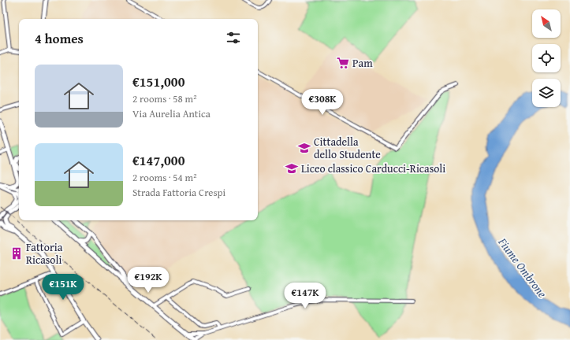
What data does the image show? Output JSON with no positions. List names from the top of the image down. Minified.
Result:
{"water":["Fiume Ombrone"],"places":{"supermarket":["Pam"],"school or university":["Cittadella dello Studente","Liceo classico Carducci-Ricasoli"],"building":["Fattoria Ricasoli"]},"north":"top left","page":{"heading":"4 homes","list":[{"name":"€151,000","note":"2 rooms · 58 m² · Via Aurelia Antica"},{"name":"€147,000","note":"2 rooms · 54 m² · Strada Fattoria Crespi"}],"price":["€308K","€192K","€151K","€147K"]}}
